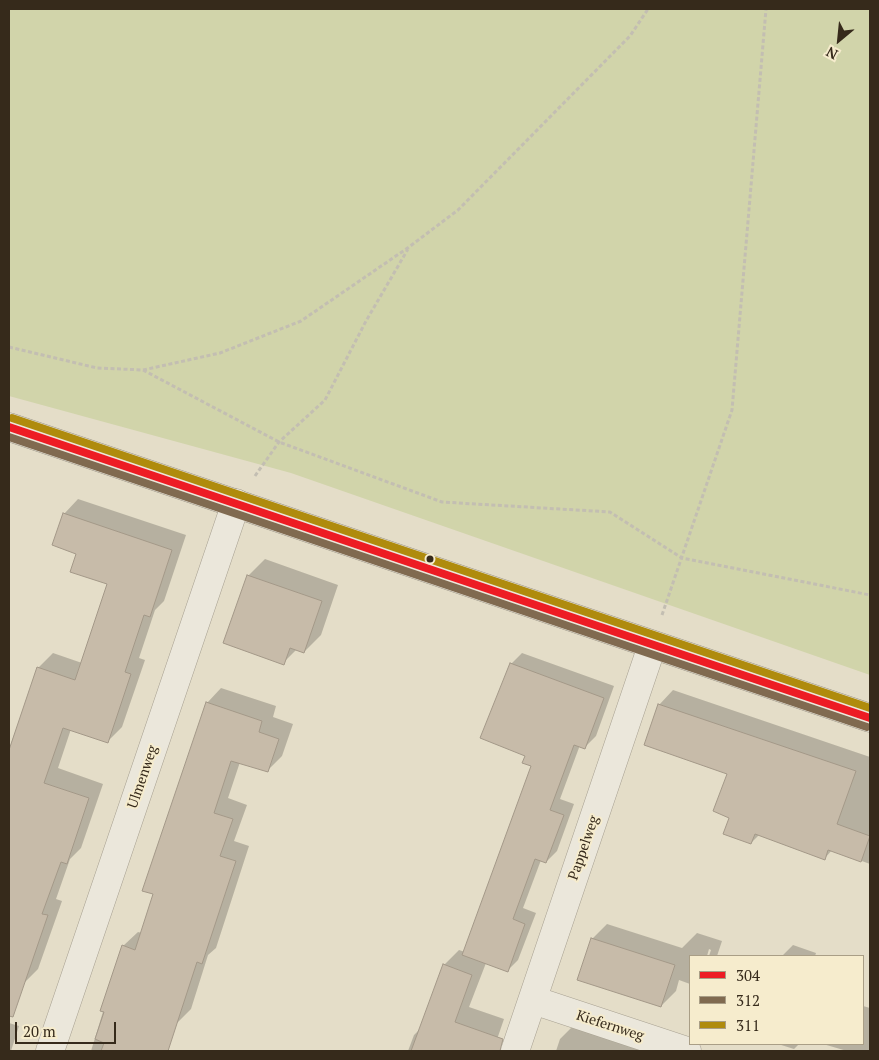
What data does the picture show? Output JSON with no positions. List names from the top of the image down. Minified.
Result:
{"streets":{"street":["Ulmenweg","Pappelweg","Kiefernweg"]},"crossings":[["Pappelweg","Kiefernweg"]],"lines":["transit line 311","transit line 304","transit line 312"],"legend":["304","312","311"],"scale_bar":"20 m","north":"bottom left"}
